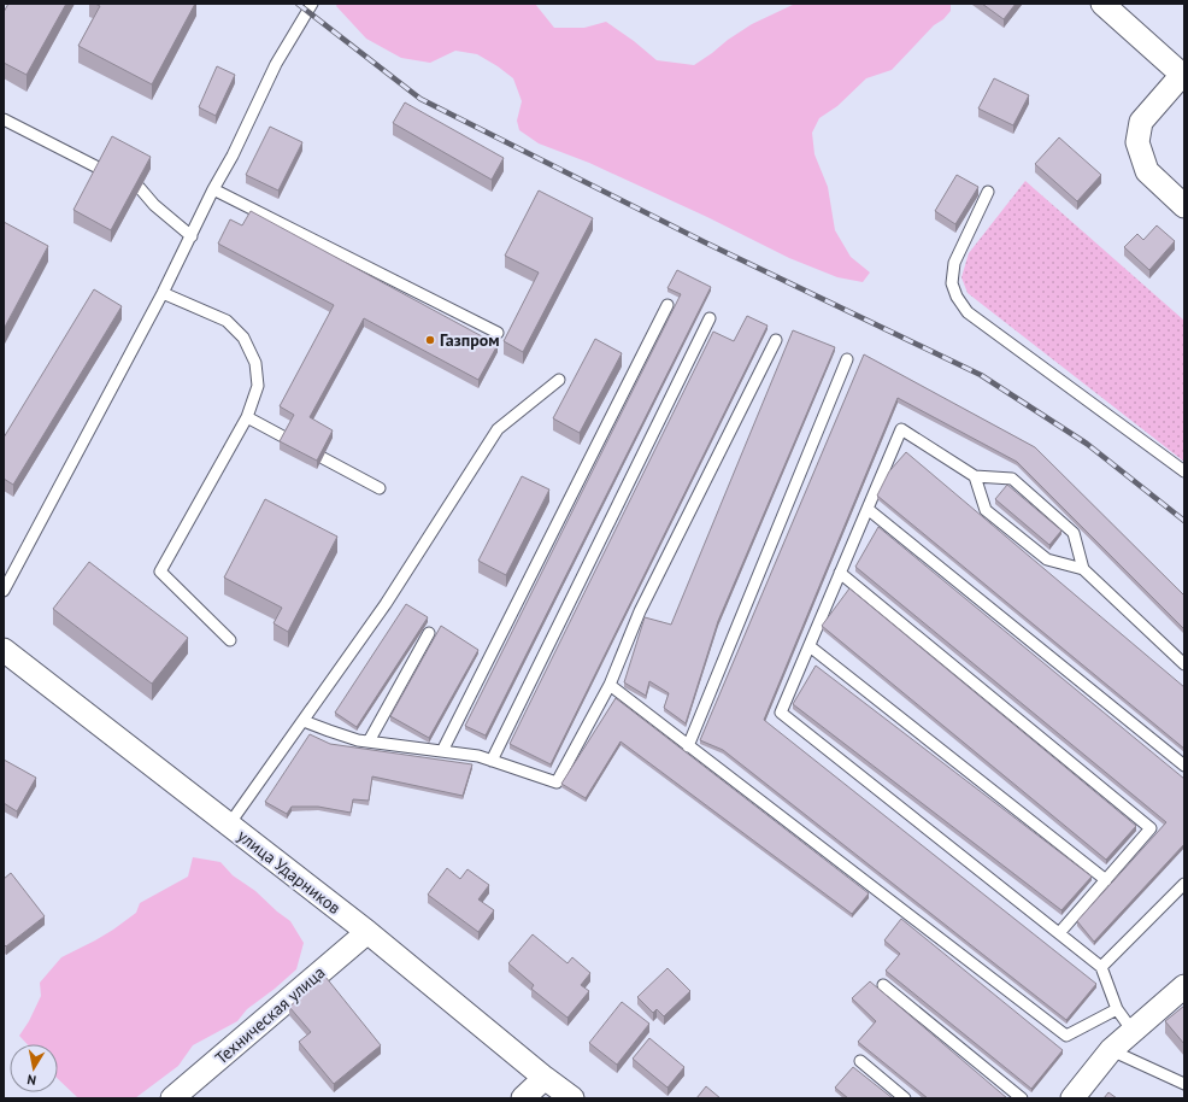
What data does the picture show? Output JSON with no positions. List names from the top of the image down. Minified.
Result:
{"streets":{"street":["улица Ударников","Техническая улица"]},"crossings":[["улица Ударников","Техническая улица"]],"places":["Газпром"],"north":"bottom"}
